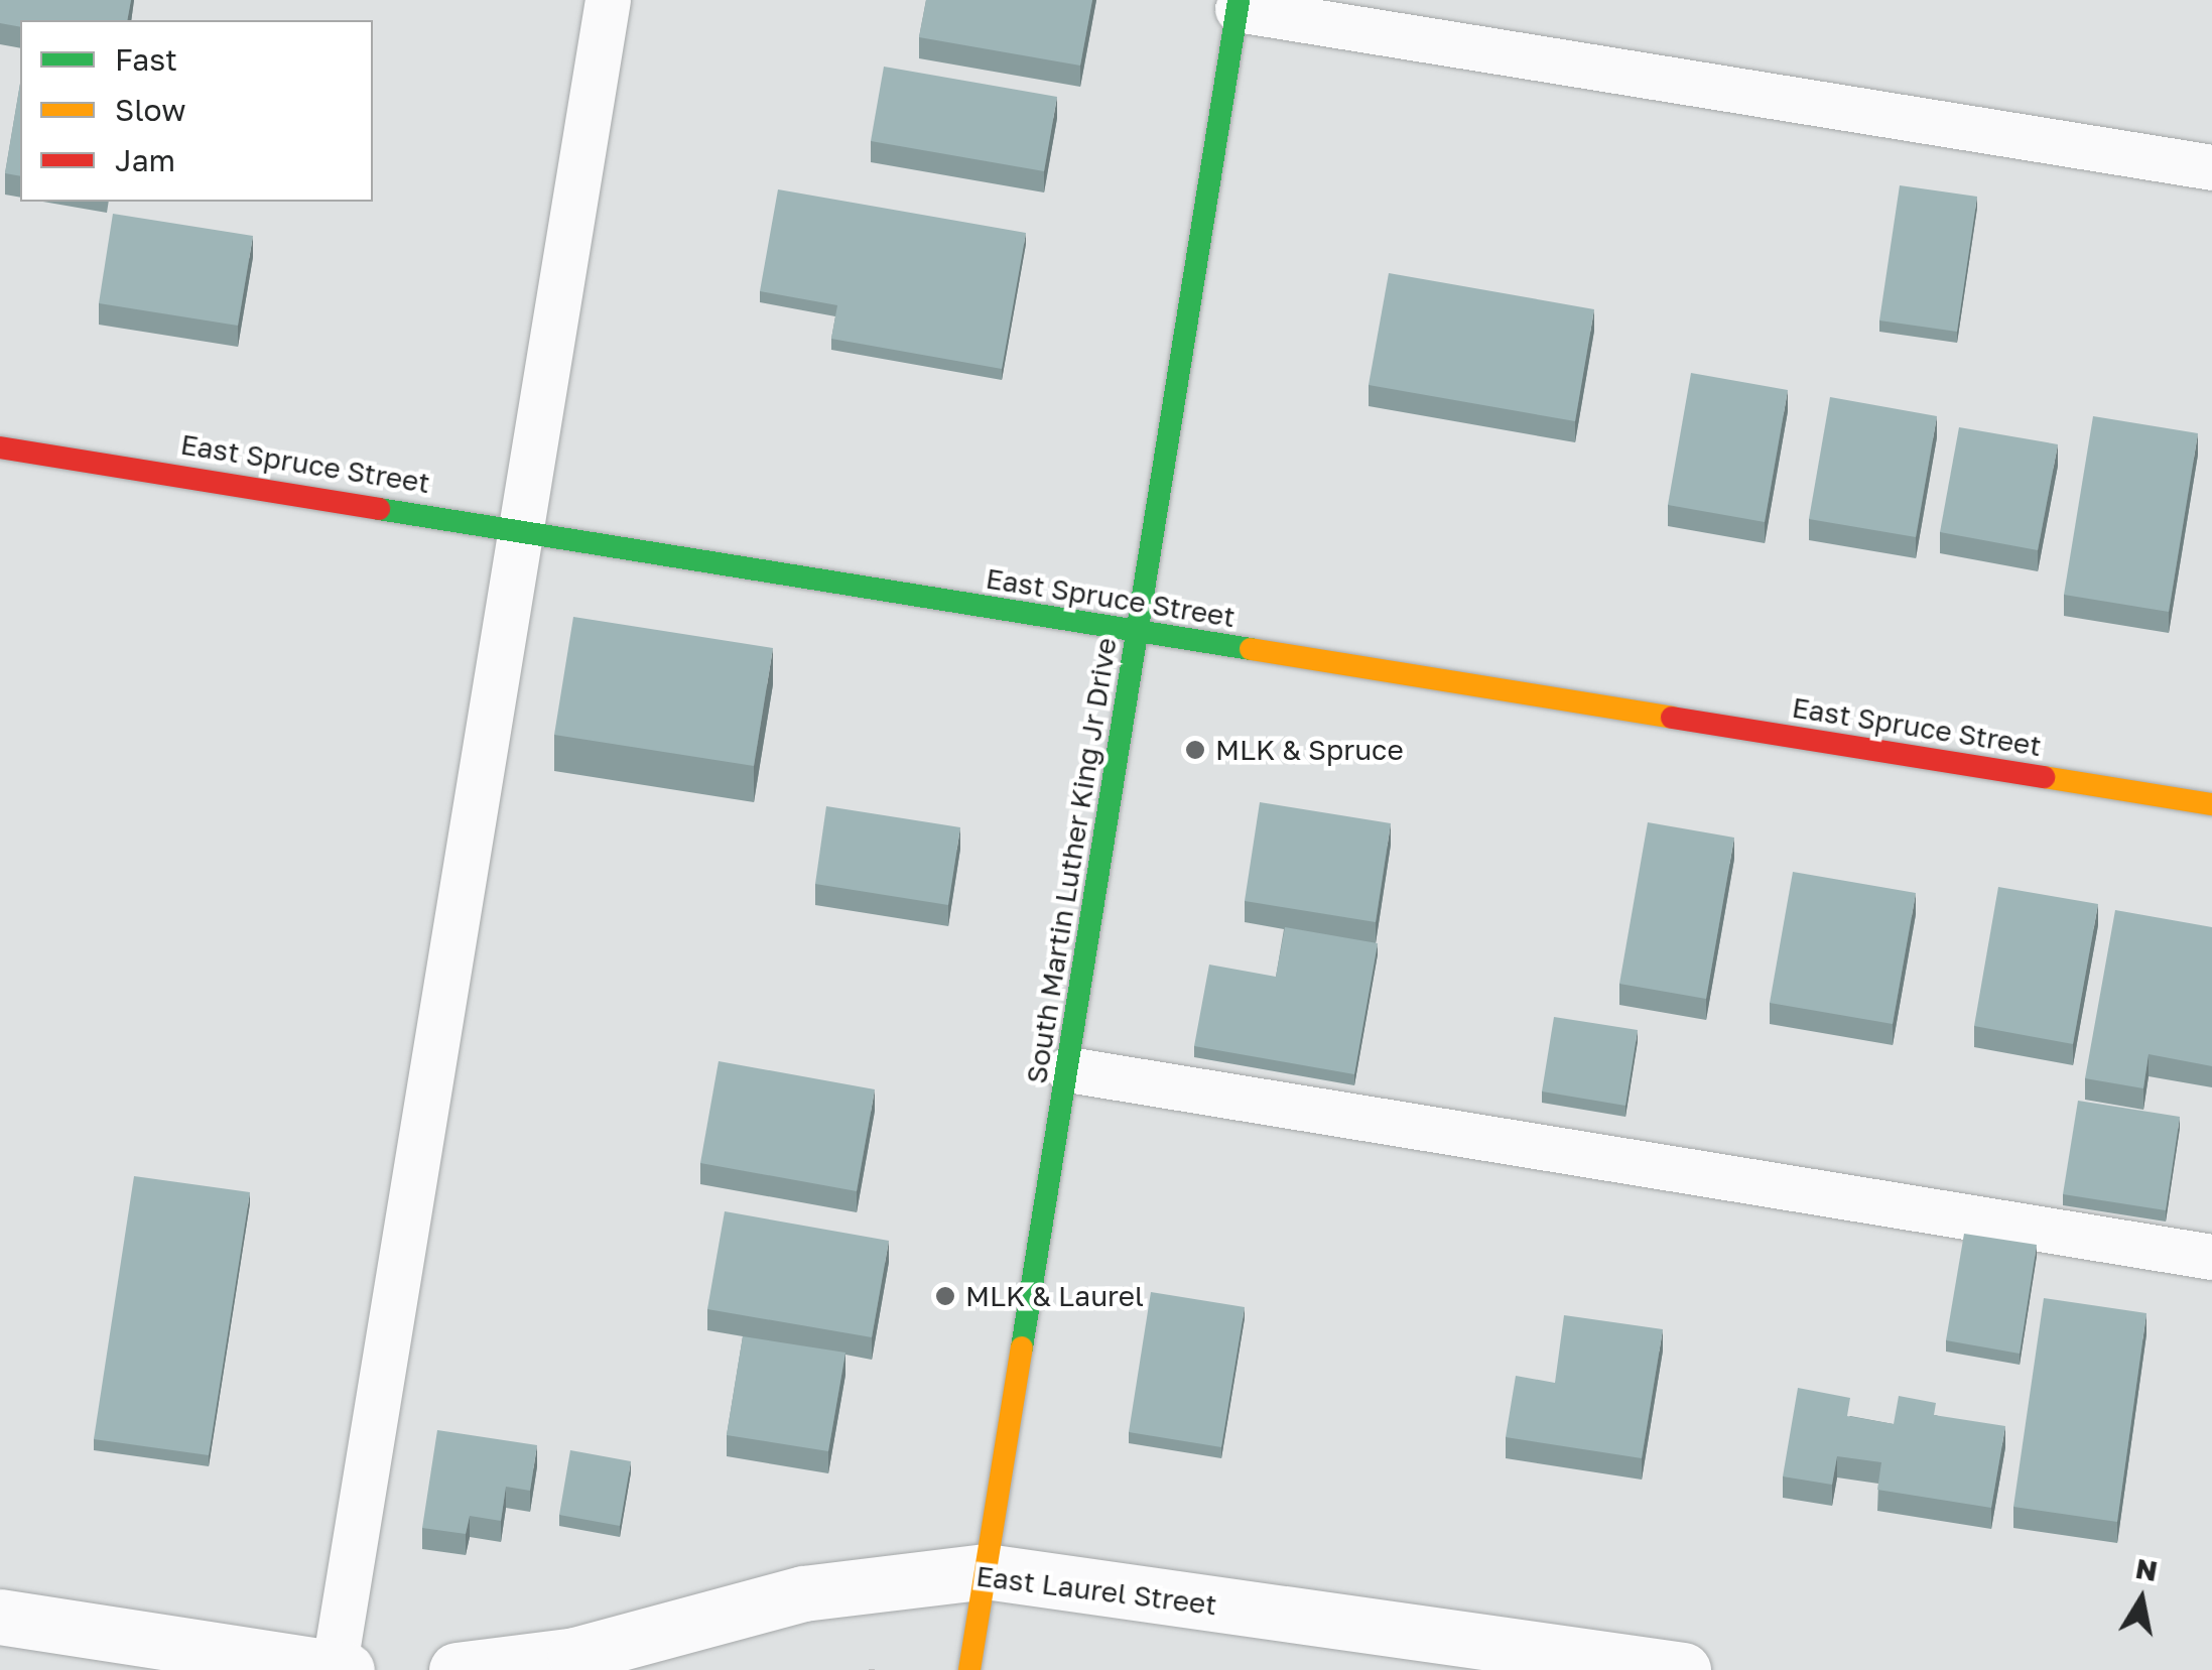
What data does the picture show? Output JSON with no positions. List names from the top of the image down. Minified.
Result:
{"streets":{"street":["East Spruce Street","South Martin Luther King Jr Drive","East Laurel Street"]},"crossings":[["East Spruce Street","South Martin Luther King Jr Drive"],["South Martin Luther King Jr Drive","East Laurel Street"]],"places":["MLK & Spruce","MLK & Laurel"],"legend":["Fast","Slow","Jam"],"north":"top"}
